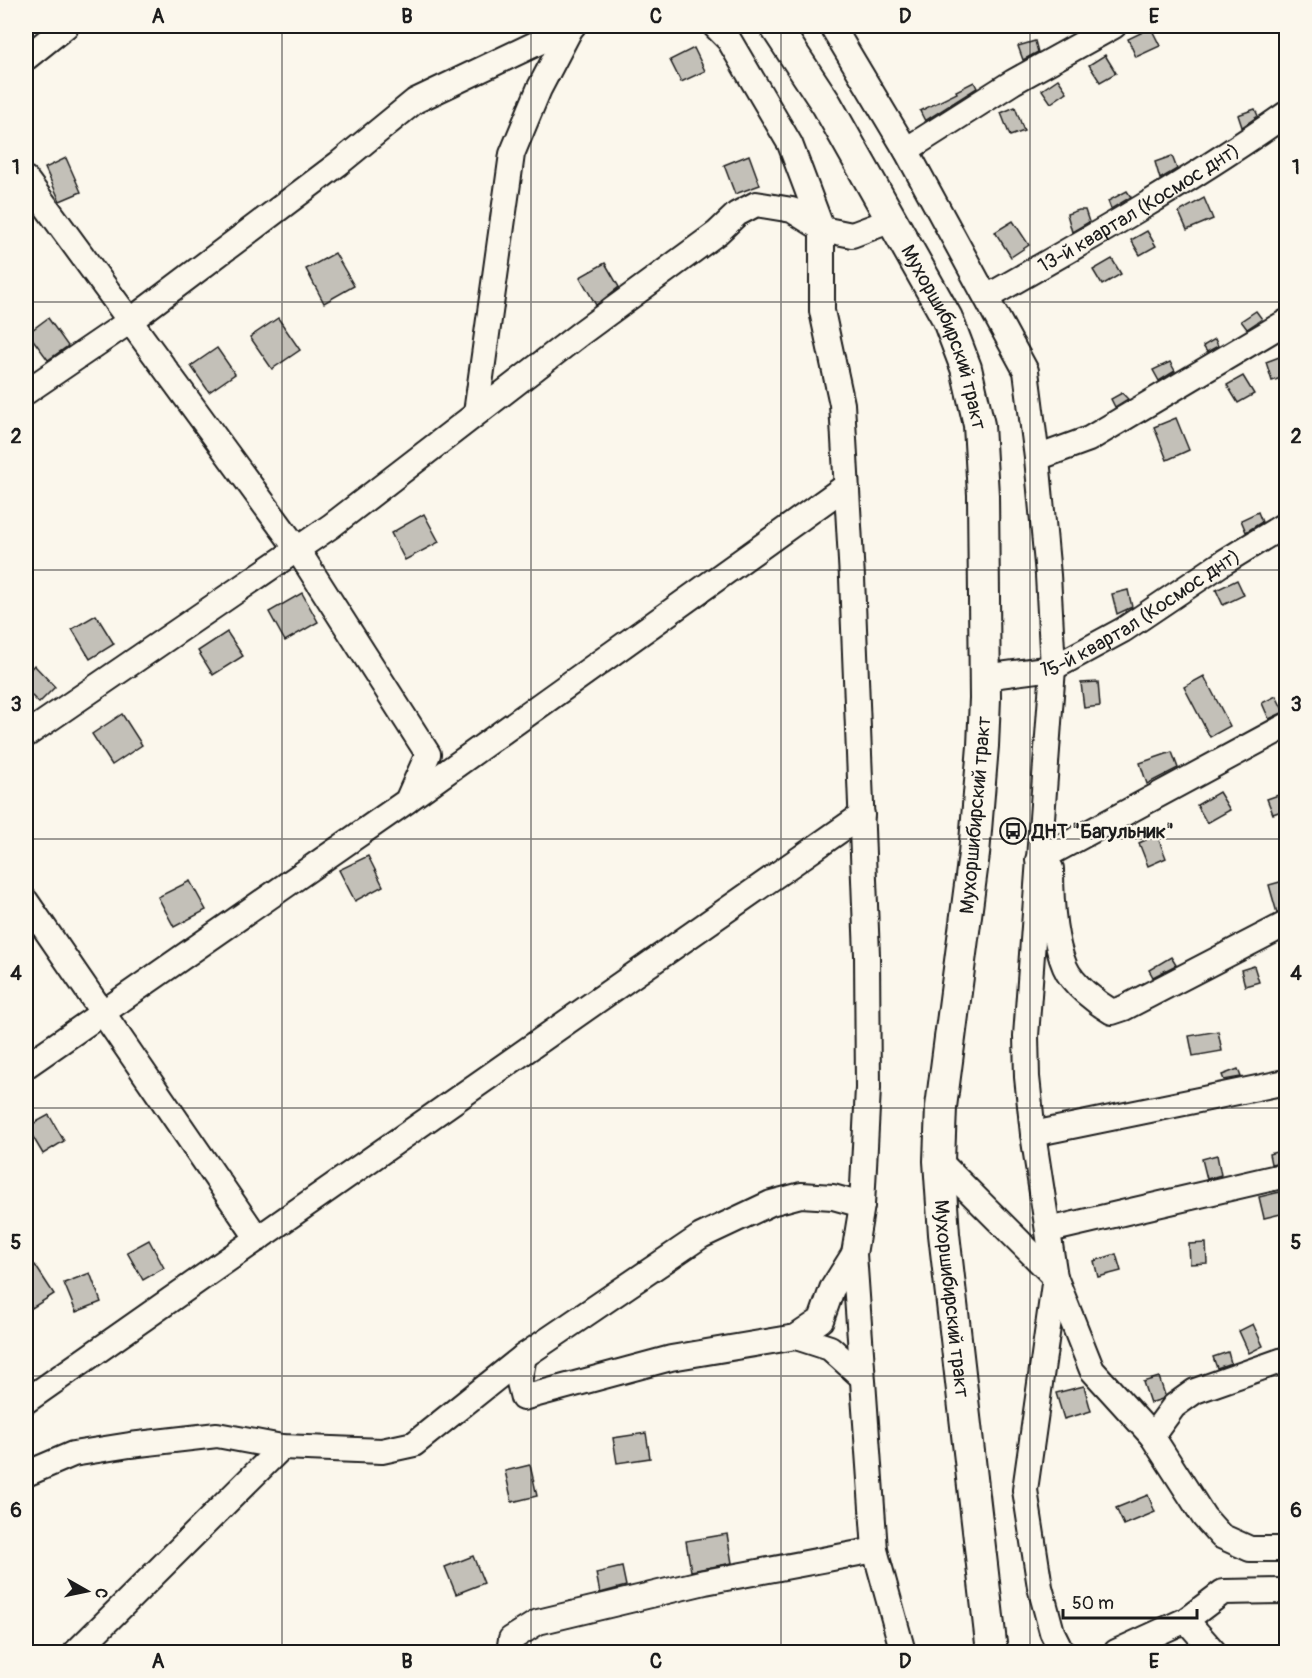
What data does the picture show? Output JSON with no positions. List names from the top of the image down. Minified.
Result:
{"streets":{"main road":["Мухоршибирский тракт"],"street":["13-й квартал (Космос днт)","15-й квартал (Космос днт)"]},"crossings":[["Мухоршибирский тракт","15-й квартал (Космос днт)"]],"places":{"bus stop":["ДНТ \"Багульник\""]},"scale_bar":"50 m","north":"right","grid":{"columns":["A","B","C","D","E"],"rows":["1","2","3","4","5","6"]}}
